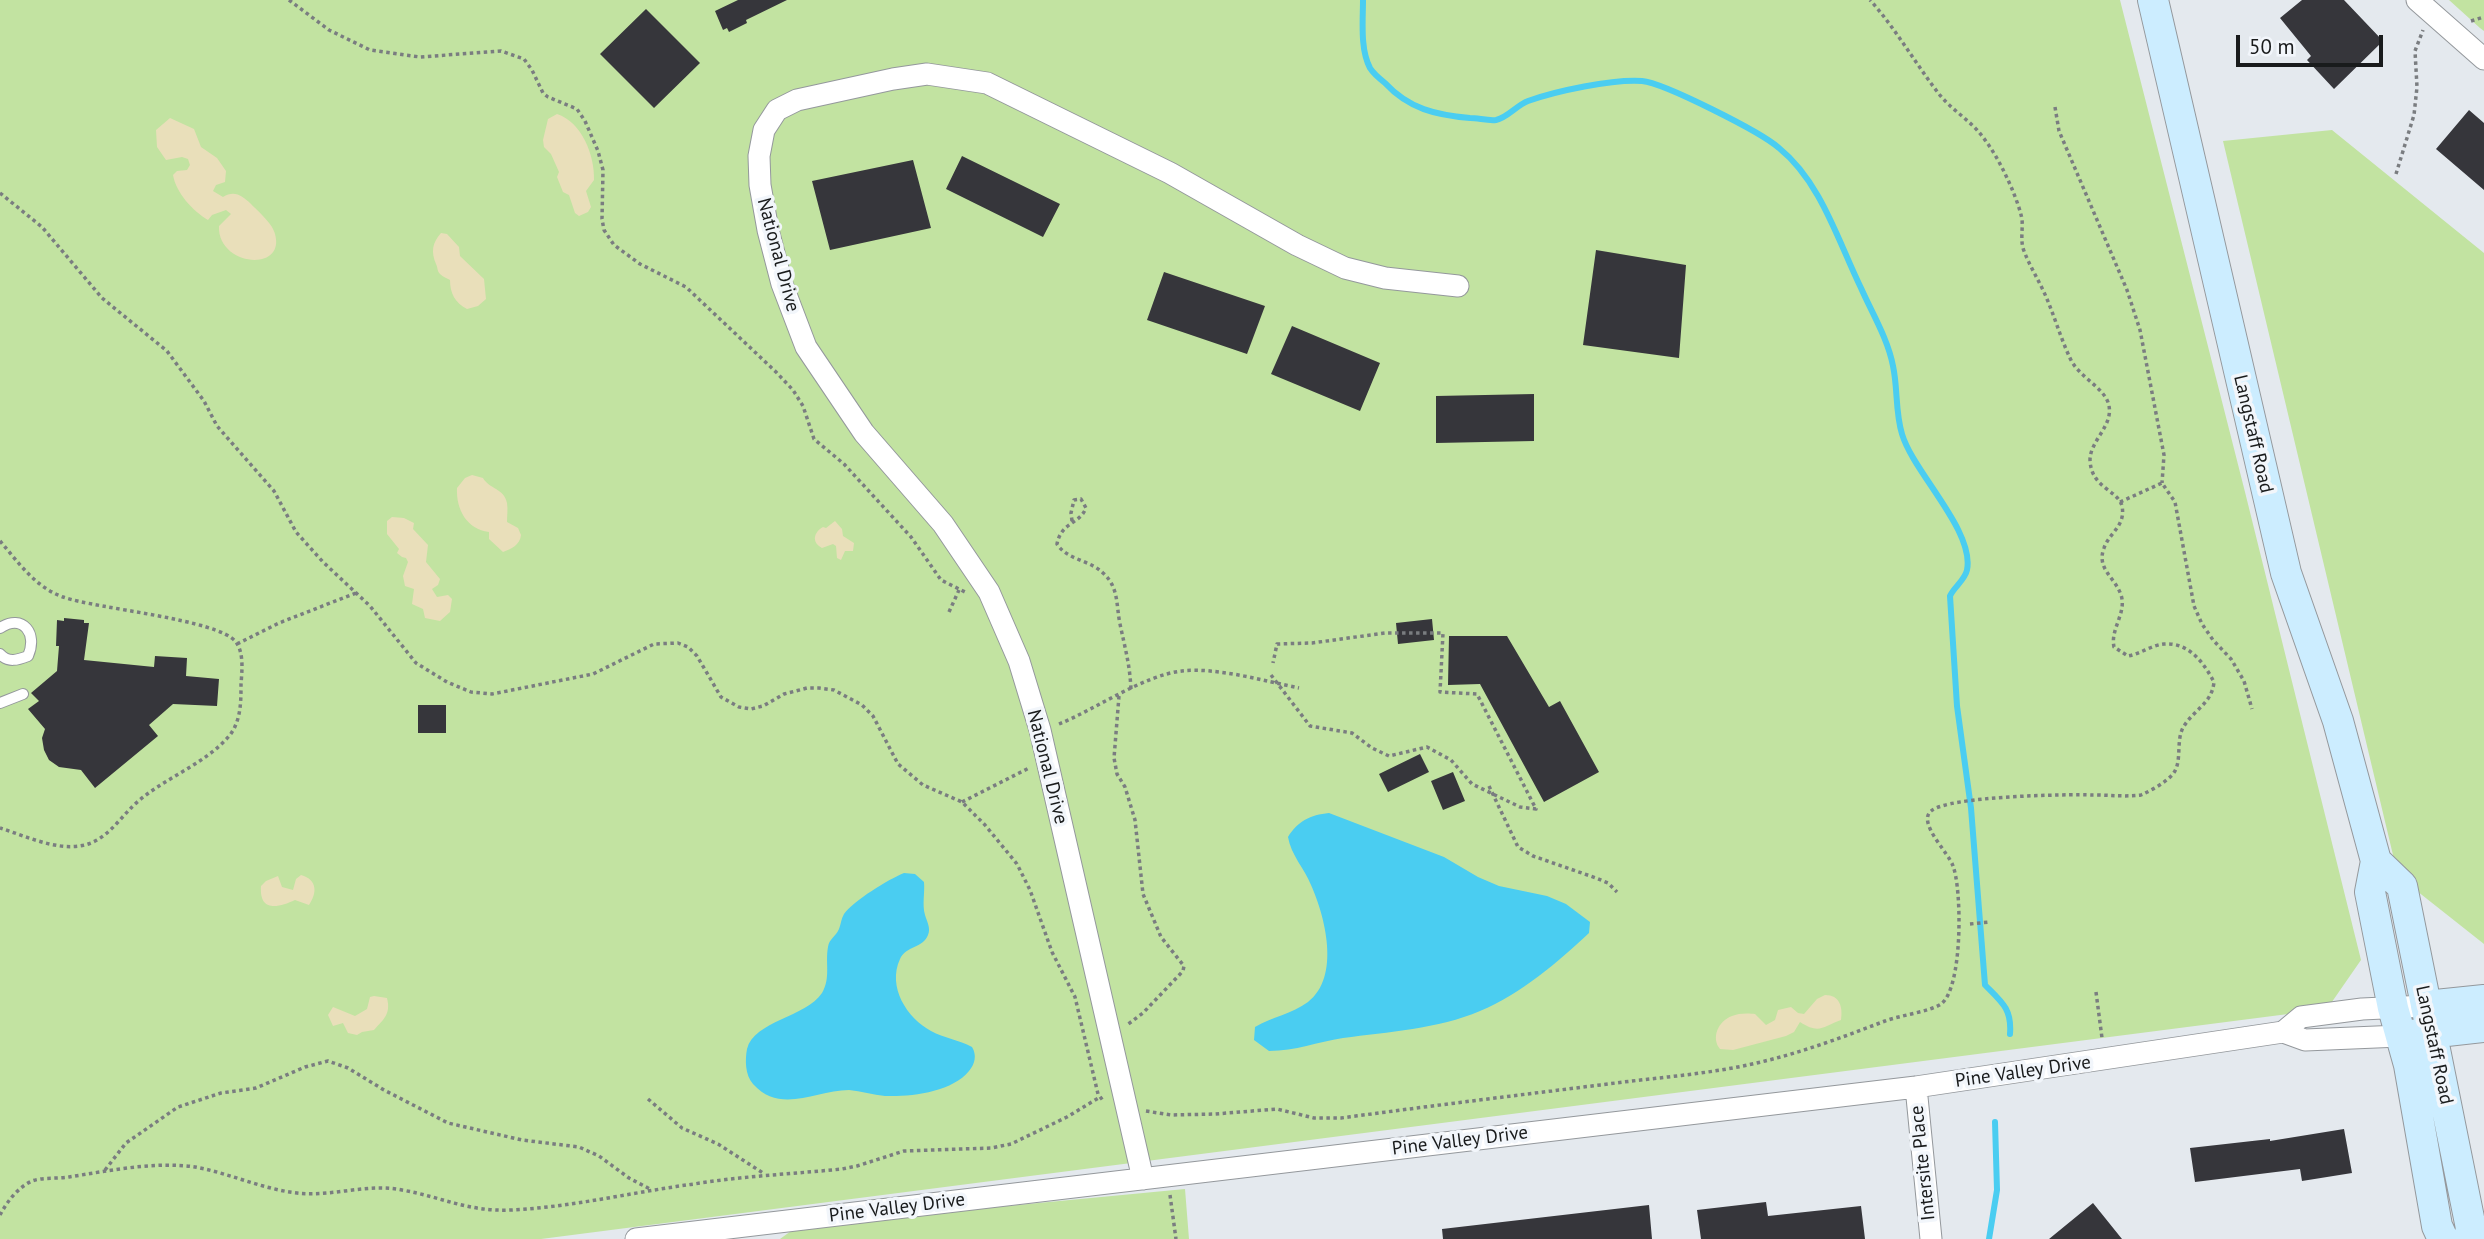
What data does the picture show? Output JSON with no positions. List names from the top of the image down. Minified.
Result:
{"streets":{"main road":["Langstaff Road","Pine Valley Drive"],"street":["National Drive","Intersite Place"]},"crossings":[["National Drive","Pine Valley Drive"],["Langstaff Road","Pine Valley Drive"],["Pine Valley Drive","Intersite Place"]],"scale_bar":"50 m"}
